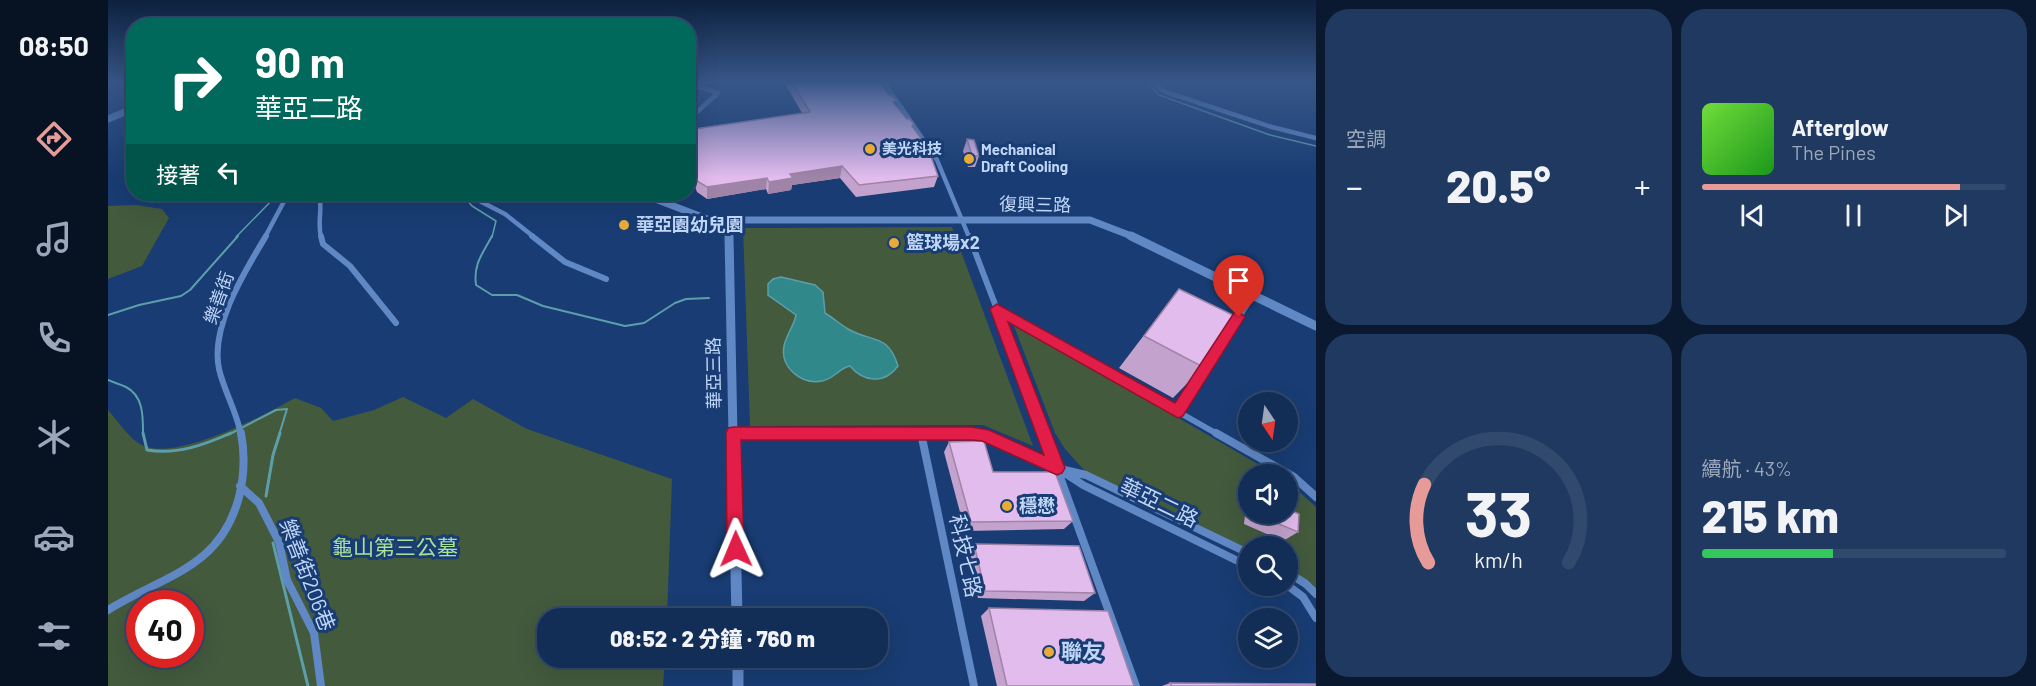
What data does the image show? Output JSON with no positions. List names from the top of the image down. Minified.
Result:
{"streets":{"street":["復興三路","樂善街","華亞三路","華亞二路","科技七路","樂善街206巷"]},"crossings":[["復興三路","華亞三路"],["樂善街","樂善街206巷"],["華亞三路","華亞二路"],["華亞二路","科技七路"]],"parks":["龜山第三公墓"],"places":["美光科技","Mechanical Draft Cooling","華亞園幼兒園","籃球場x2","穩懋","聯友"],"north":"bottom","page":{"tabs":"08:50","tile":["空調",["續航 · 43%","215 km"]],"turn":["90 m","華亞二路"],"song":["Afterglow","The Pines"],"then":"接著","heat":["−","20.5°","+"],"limit":"40","trip":"08:52 · 2 分鐘 · 760 m","gauge":["33","km/h"]}}
